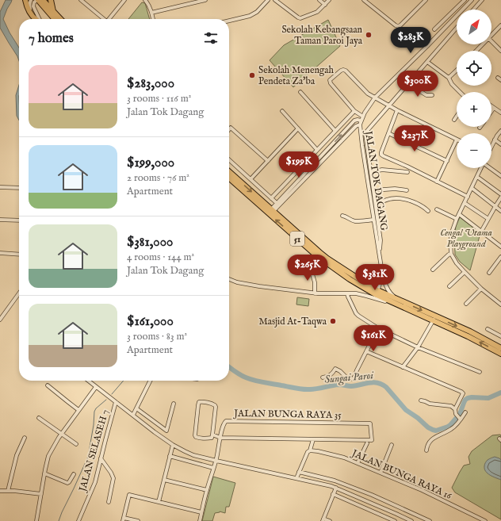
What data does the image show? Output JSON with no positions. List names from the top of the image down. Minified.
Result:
{"streets":{"highway":["51"],"street":["JALAN TOK DAGANG","JALAN BUNGA RAYA 35","JALAN SELASEH 7","JALAN BUNGA RAYA 16"]},"crossings":[["JALAN TOK DAGANG","51"]],"water":["Sungai Paroi"],"parks":["Cengal Utama Playground"],"places":["Sekolah Kebangsaan Taman Paroi Jaya","Sekolah Menengah Pendeta Za'ba","Masjid At-Taqwa"],"north":"top right","page":{"map_buttons":["+","−"],"heading":"7 homes","price":["$283K","$300K","$237K","$199K","$265K","$381K","$161K"],"list":[{"name":"$283,000","note":"3 rooms · 116 m² · Jalan Tok Dagang"},{"name":"$199,000","note":"2 rooms · 76 m² · Apartment"},{"name":"$381,000","note":"4 rooms · 144 m² · Jalan Tok Dagang"},{"name":"$161,000","note":"3 rooms · 83 m² · Apartment"}]}}
